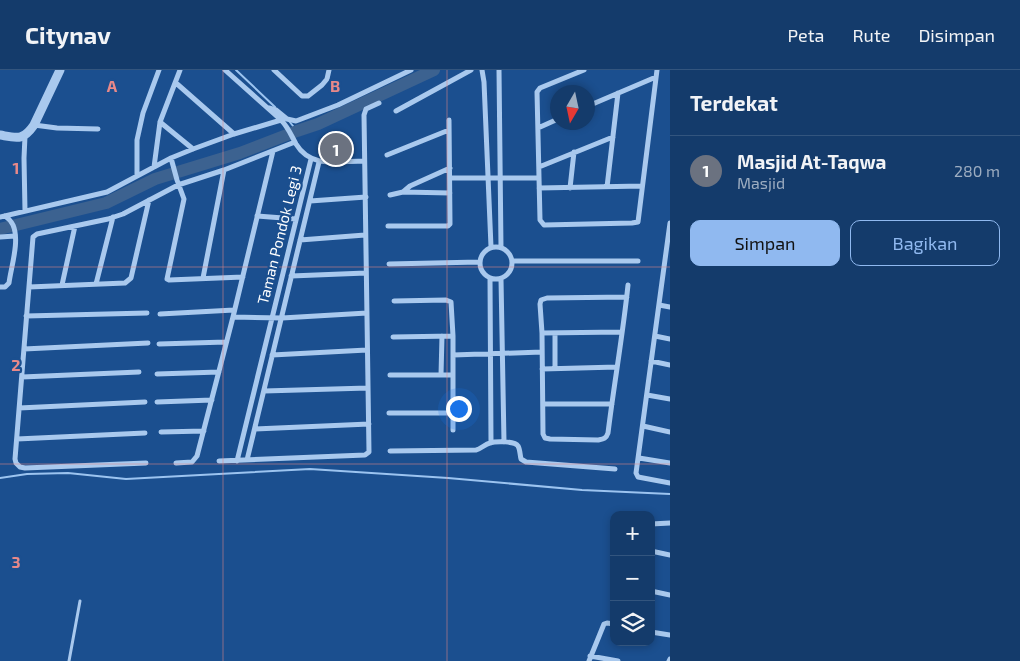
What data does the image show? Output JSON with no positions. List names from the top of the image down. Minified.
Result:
{"streets":{"street":["Taman Pondok Legi 3"]},"north":"bottom","page":{"header":"Citynav","nav":["Peta","Rute","Disimpan"],"heading":"Terdekat","pins":"1","list":[{"mark":"1","name":"Masjid At-Taqwa","note":"Masjid","value":"280 m"}],"buttons":["Simpan","Bagikan"],"map_buttons":["+","−"]},"grid":{"columns":["A","B"],"rows":["1","2","3"]}}
